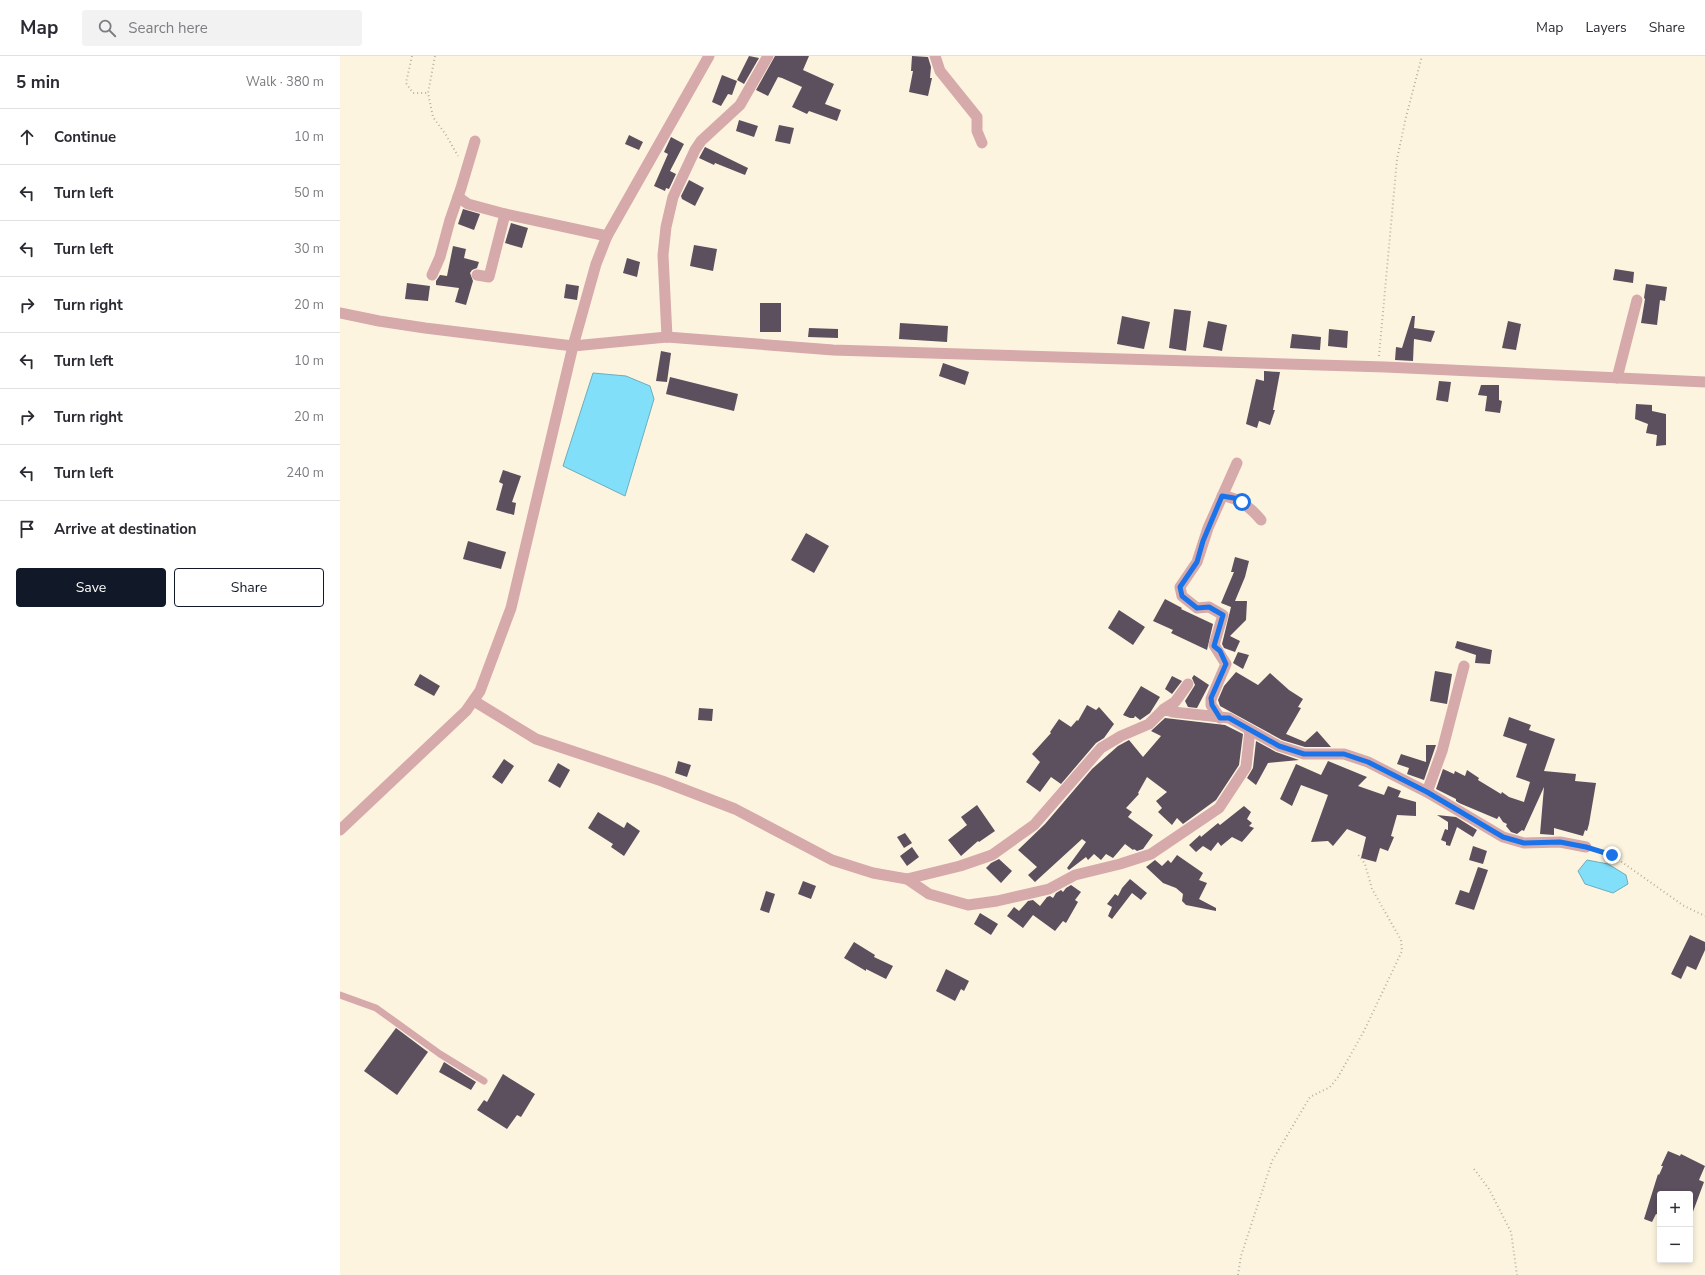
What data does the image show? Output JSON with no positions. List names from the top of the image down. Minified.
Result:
{"page":{"header":"Map","search":"Search here","nav":["Map","Layers","Share"],"heading":["5 min","Walk · 380 m"],"list":[["Continue","10 m"],["Turn left","50 m"],["Turn left","30 m"],["Turn right","20 m"],["Turn left","10 m"],["Turn right","20 m"],["Turn left","240 m"],"Arrive at destination"],"buttons":["Save","Share"],"map_buttons":["+","−"]}}
